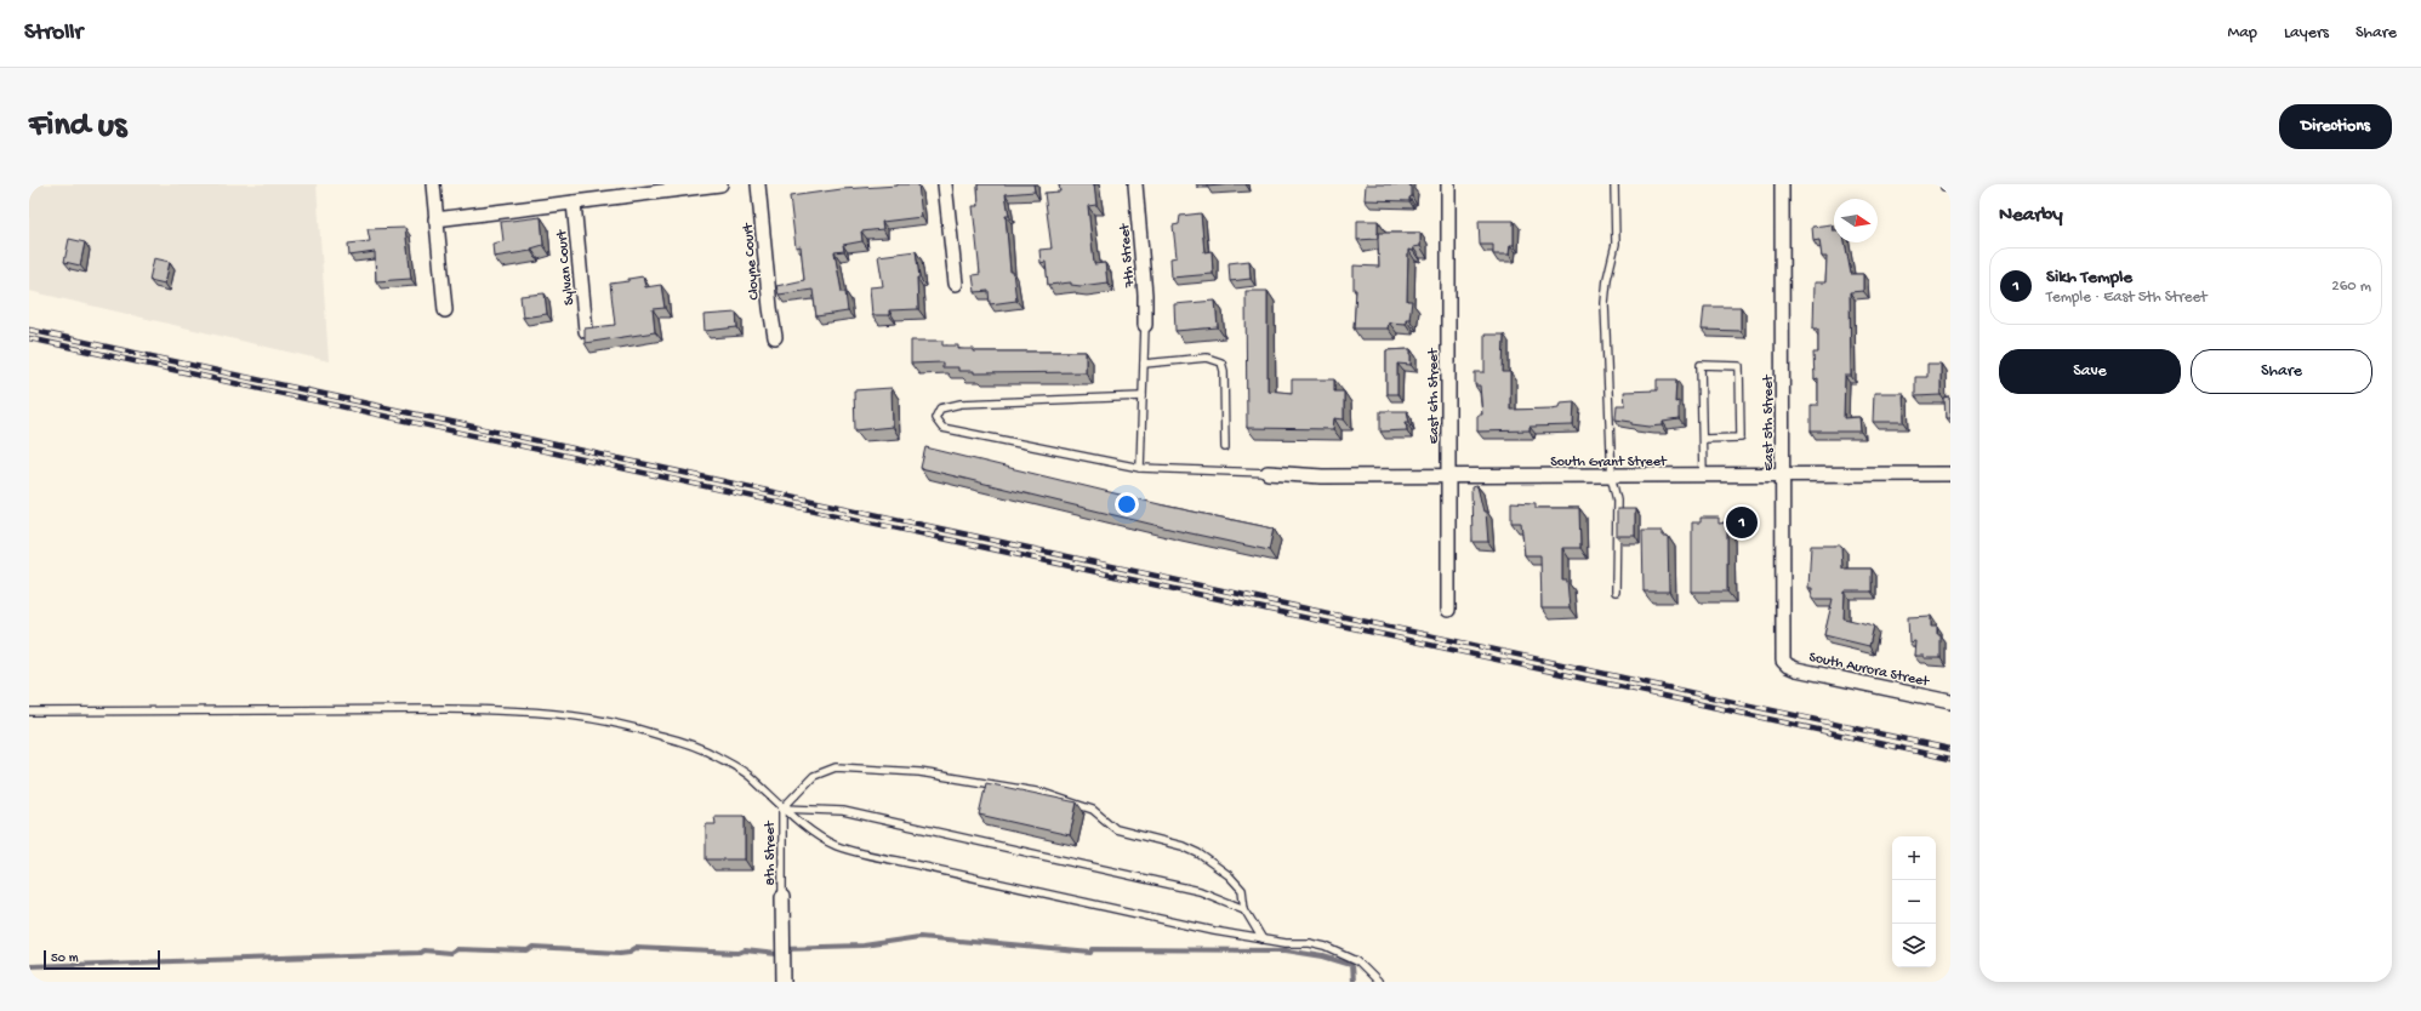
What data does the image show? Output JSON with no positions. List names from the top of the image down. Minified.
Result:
{"streets":{"street":["7th Street","Cloyne Court","Sylvan Court","East 6th Street","East 5th Street","South Grant Street","South Aurora Street"],"lane":["8th Street"]},"crossings":[["East 6th Street","South Grant Street"],["East 5th Street","South Grant Street"],["East 5th Street","South Aurora Street"]],"scale_bar":"50 m","north":"right","page":{"header":"Strollr","nav":["Map","Layers","Share"],"buttons":["Directions",["Save","Share"]],"title":"Find us","heading":"Nearby","list":[{"mark":"1","name":"Sikh Temple","note":"Temple · East 5th Street","value":"260 m"}],"pins":"1","map_buttons":["+","−"],"scale":"50 m"}}
